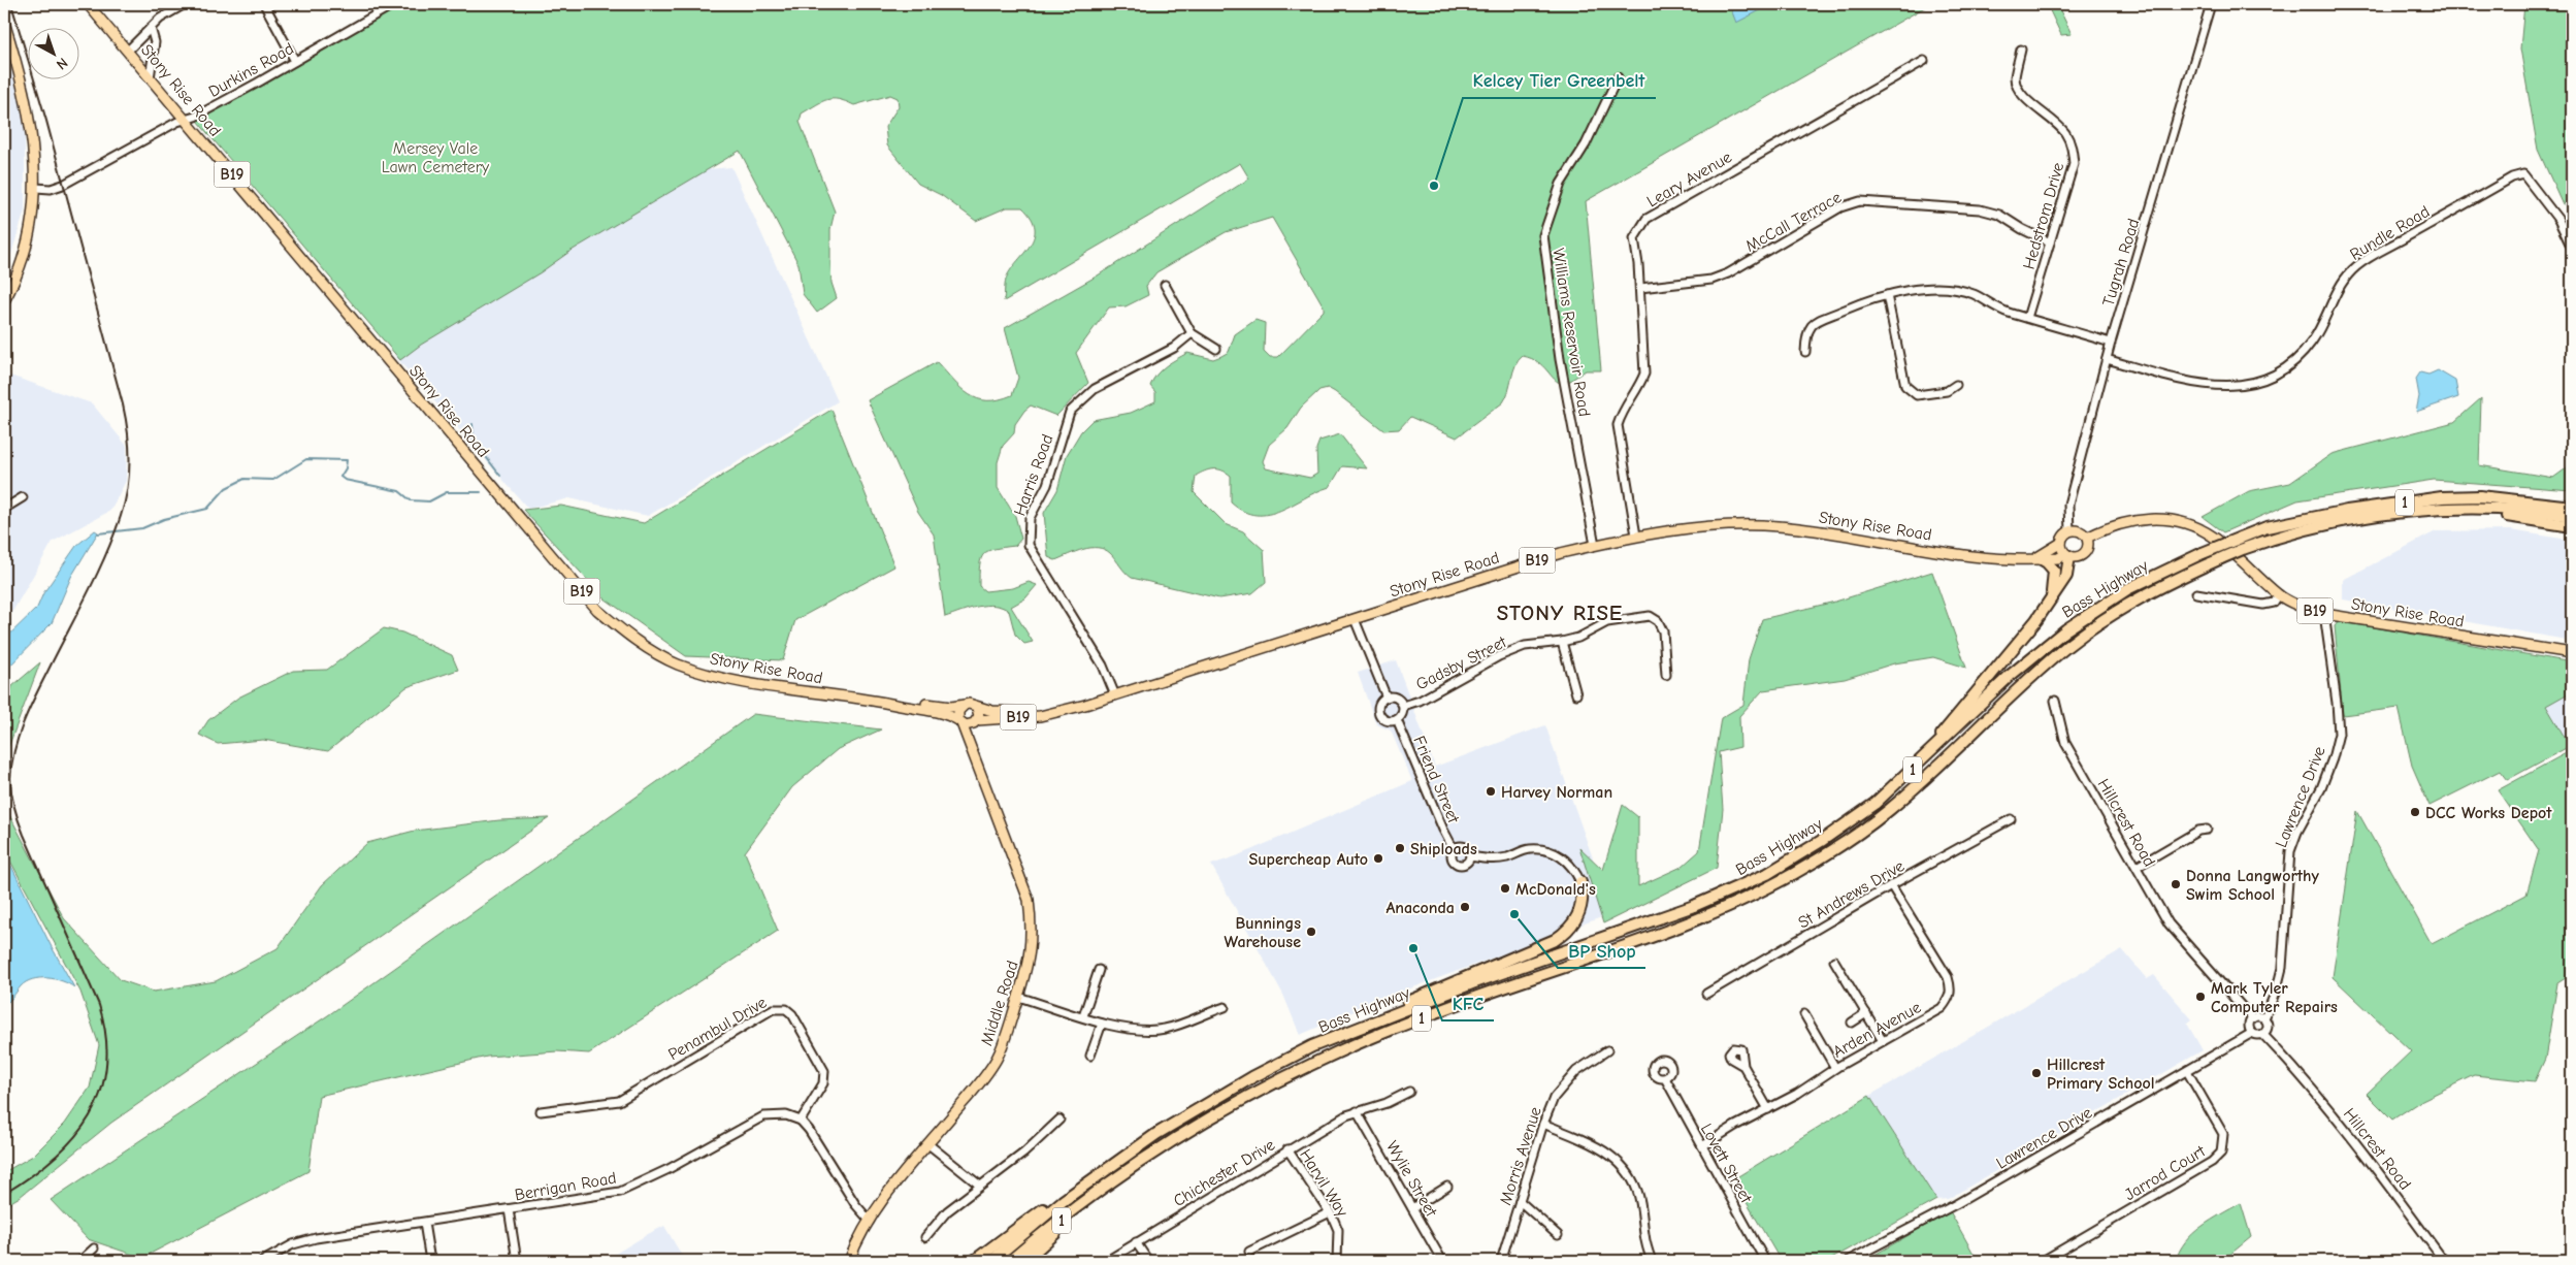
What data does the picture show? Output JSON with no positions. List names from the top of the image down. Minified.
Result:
{"streets":{"highway":["1","Bass Highway"],"main road":["Stony Rise Road","B19","Middle Road"],"street":["Durkins Road","Leary Avenue","Hedstrom Drive","McCall Terrace","Rundle Road","Tugrah Road","Williams Reservoir Road","Harris Road","Gadsby Street","Friend Street","Lawrence Drive","Hillcrest Road","St Andrews Drive","Penambul Drive","Arden Avenue","Morris Avenue","Lovett Street","Chichester Drive","Jarrod Court","Wylie Street","Harvil Way","Berrigan Road"]},"crossings":[["Durkins Road","Stony Rise Road"],["Stony Rise Road","B19"],["Stony Rise Road","Leary Avenue"],["Stony Rise Road","Tugrah Road"],["Stony Rise Road","Williams Reservoir Road"],["Stony Rise Road","Harris Road"],["Stony Rise Road","Lawrence Drive"],["Stony Rise Road","Middle Road"],["B19","Tugrah Road"],["B19","Middle Road"],["Leary Avenue","McCall Terrace"],["Hedstrom Drive","McCall Terrace"],["Rundle Road","Tugrah Road"],["Gadsby Street","Friend Street"],["Lawrence Drive","Hillcrest Road"],["Lawrence Drive","Jarrod Court"],["St Andrews Drive","Arden Avenue"],["Penambul Drive","Berrigan Road"],["Arden Avenue","Lovett Street"],["Chichester Drive","Wylie Street"],["Chichester Drive","Harvil Way"]],"districts":["STONY RISE"],"parks":["Mersey Vale Lawn Cemetery"],"places":["Kelcey Tier Greenbelt","Harvey Norman","DCC Works Depot","Shiploads","Supercheap Auto","Donna Langworthy Swim School","McDonald's","Anaconda","BP Shop","Bunnings Warehouse","KFC","Mark Tyler Computer Repairs","Hillcrest Primary School"],"north":"bottom right"}
